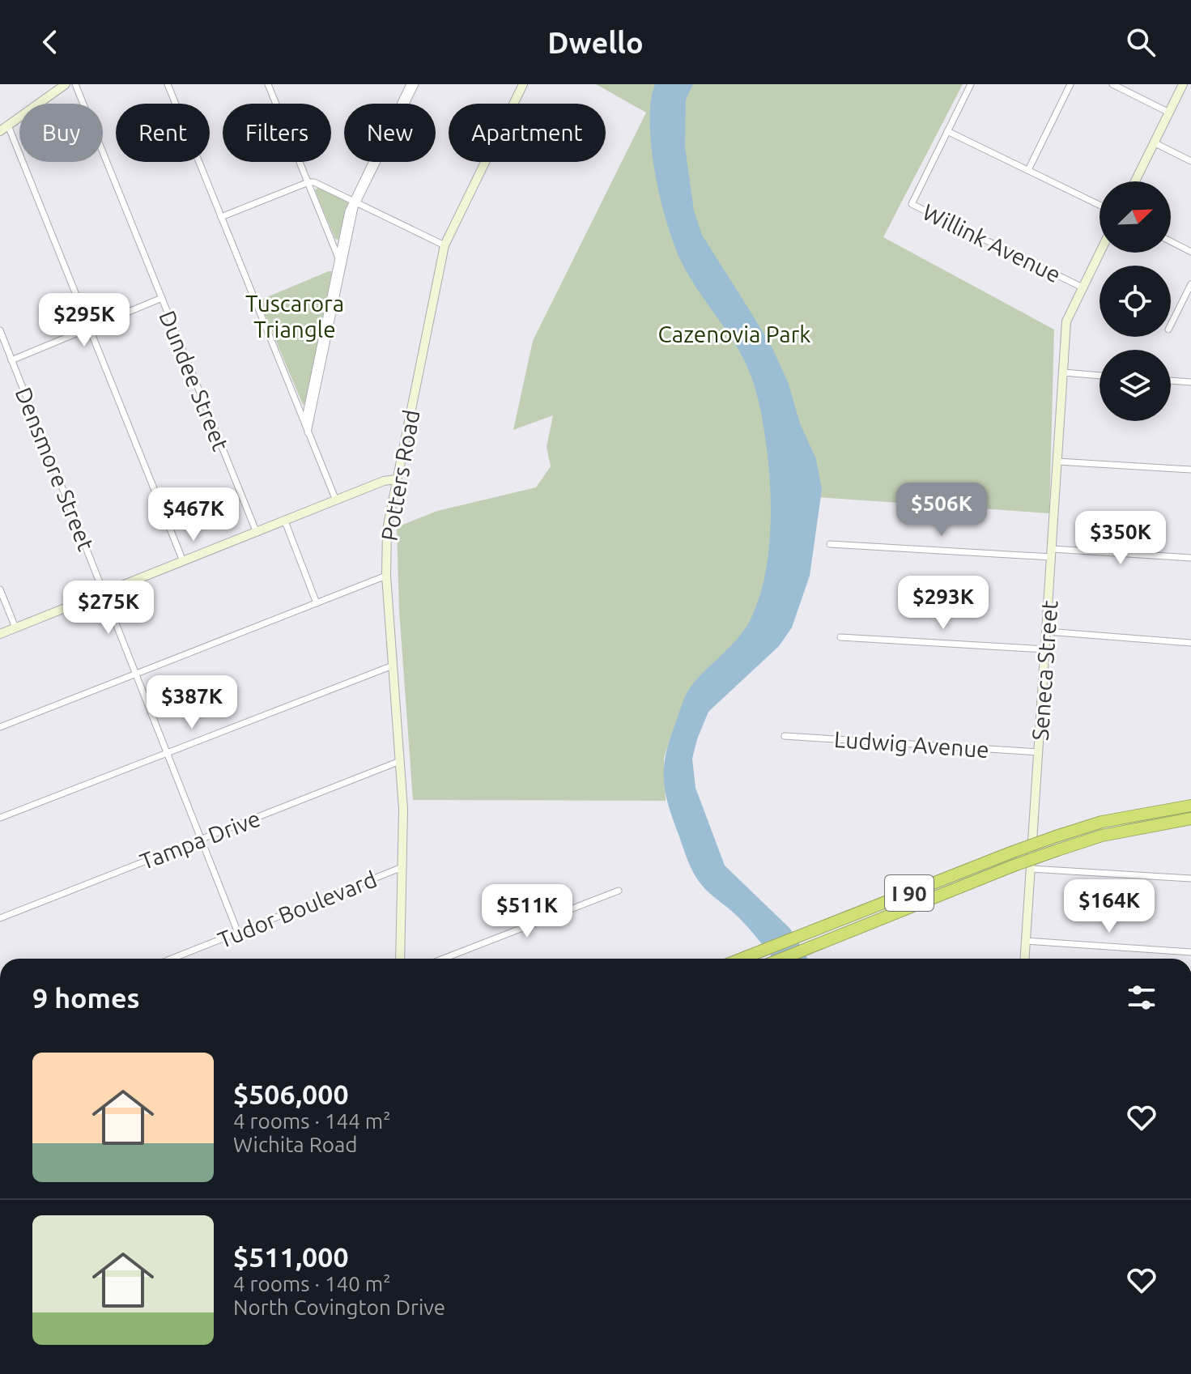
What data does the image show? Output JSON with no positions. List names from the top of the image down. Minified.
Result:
{"streets":{"highway":["I 90"],"street":["Willink Avenue","Dundee Street","Densmore Street","Potters Road","Seneca Street","Ludwig Avenue","Tampa Drive","Tudor Boulevard"]},"crossings":[["Willink Avenue","Seneca Street"],["Densmore Street","Tampa Drive"],["Densmore Street","Tudor Boulevard"],["Potters Road","Tampa Drive"],["Potters Road","Tudor Boulevard"],["Seneca Street","Ludwig Avenue"]],"parks":["Tuscarora Triangle","Cazenovia Park"],"north":"top right","page":{"header":"Dwello","chip":["Buy","Rent","Filters","New","Apartment"],"price":["$295K","$506K","$467K","$350K","$293K","$275K","$387K","$164K","$511K"],"heading":"9 homes","list":[{"name":"$506,000","note":"4 rooms · 144 m² · Wichita Road"},{"name":"$511,000","note":"4 rooms · 140 m² · North Covington Drive"}]}}
